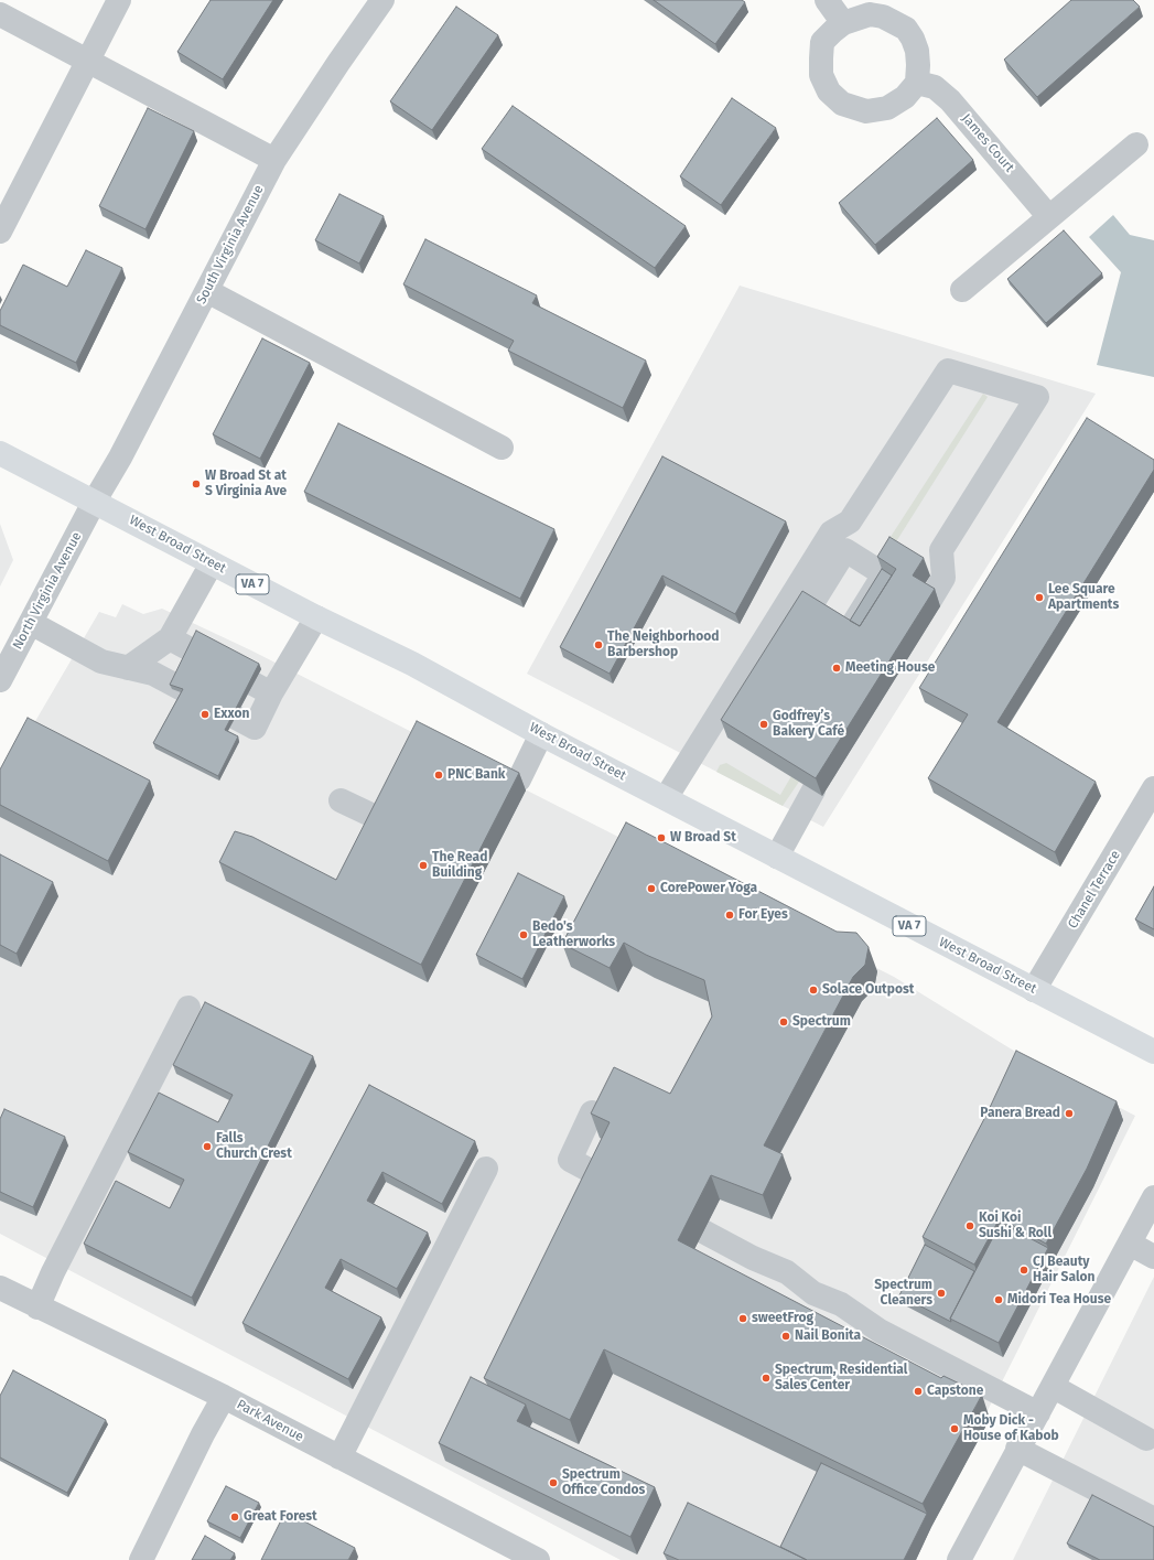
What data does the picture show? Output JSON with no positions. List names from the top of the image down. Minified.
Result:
{"streets":{"main road":["West Broad Street","VA 7"],"street":["James Court","South Virginia Avenue","North Virginia Avenue","Chanel Terrace","Park Avenue"]},"crossings":[["South Virginia Avenue","West Broad Street"],["South Virginia Avenue","North Virginia Avenue"],["West Broad Street","North Virginia Avenue"],["West Broad Street","Chanel Terrace"]],"places":["W Broad St at S Virginia Ave","Lee Square Apartments","The Neighborhood Barbershop","Meeting House","Exxon","Godfrey’s Bakery Café","PNC Bank","W Broad St","The Read Building","CorePower Yoga","For Eyes","Bedo's Leatherworks","Solace Outpost","Spectrum","Panera Bread","Falls Church Crest","Koi Koi Sushi & Roll","CJ Beauty Hair Salon","Spectrum Cleaners","Midori Tea House","sweetFrog","Nail Bonita","Spectrum, Residential Sales Center","Capstone","Moby Dick - House of Kabob","Spectrum Office Condos","Great Forest"]}
